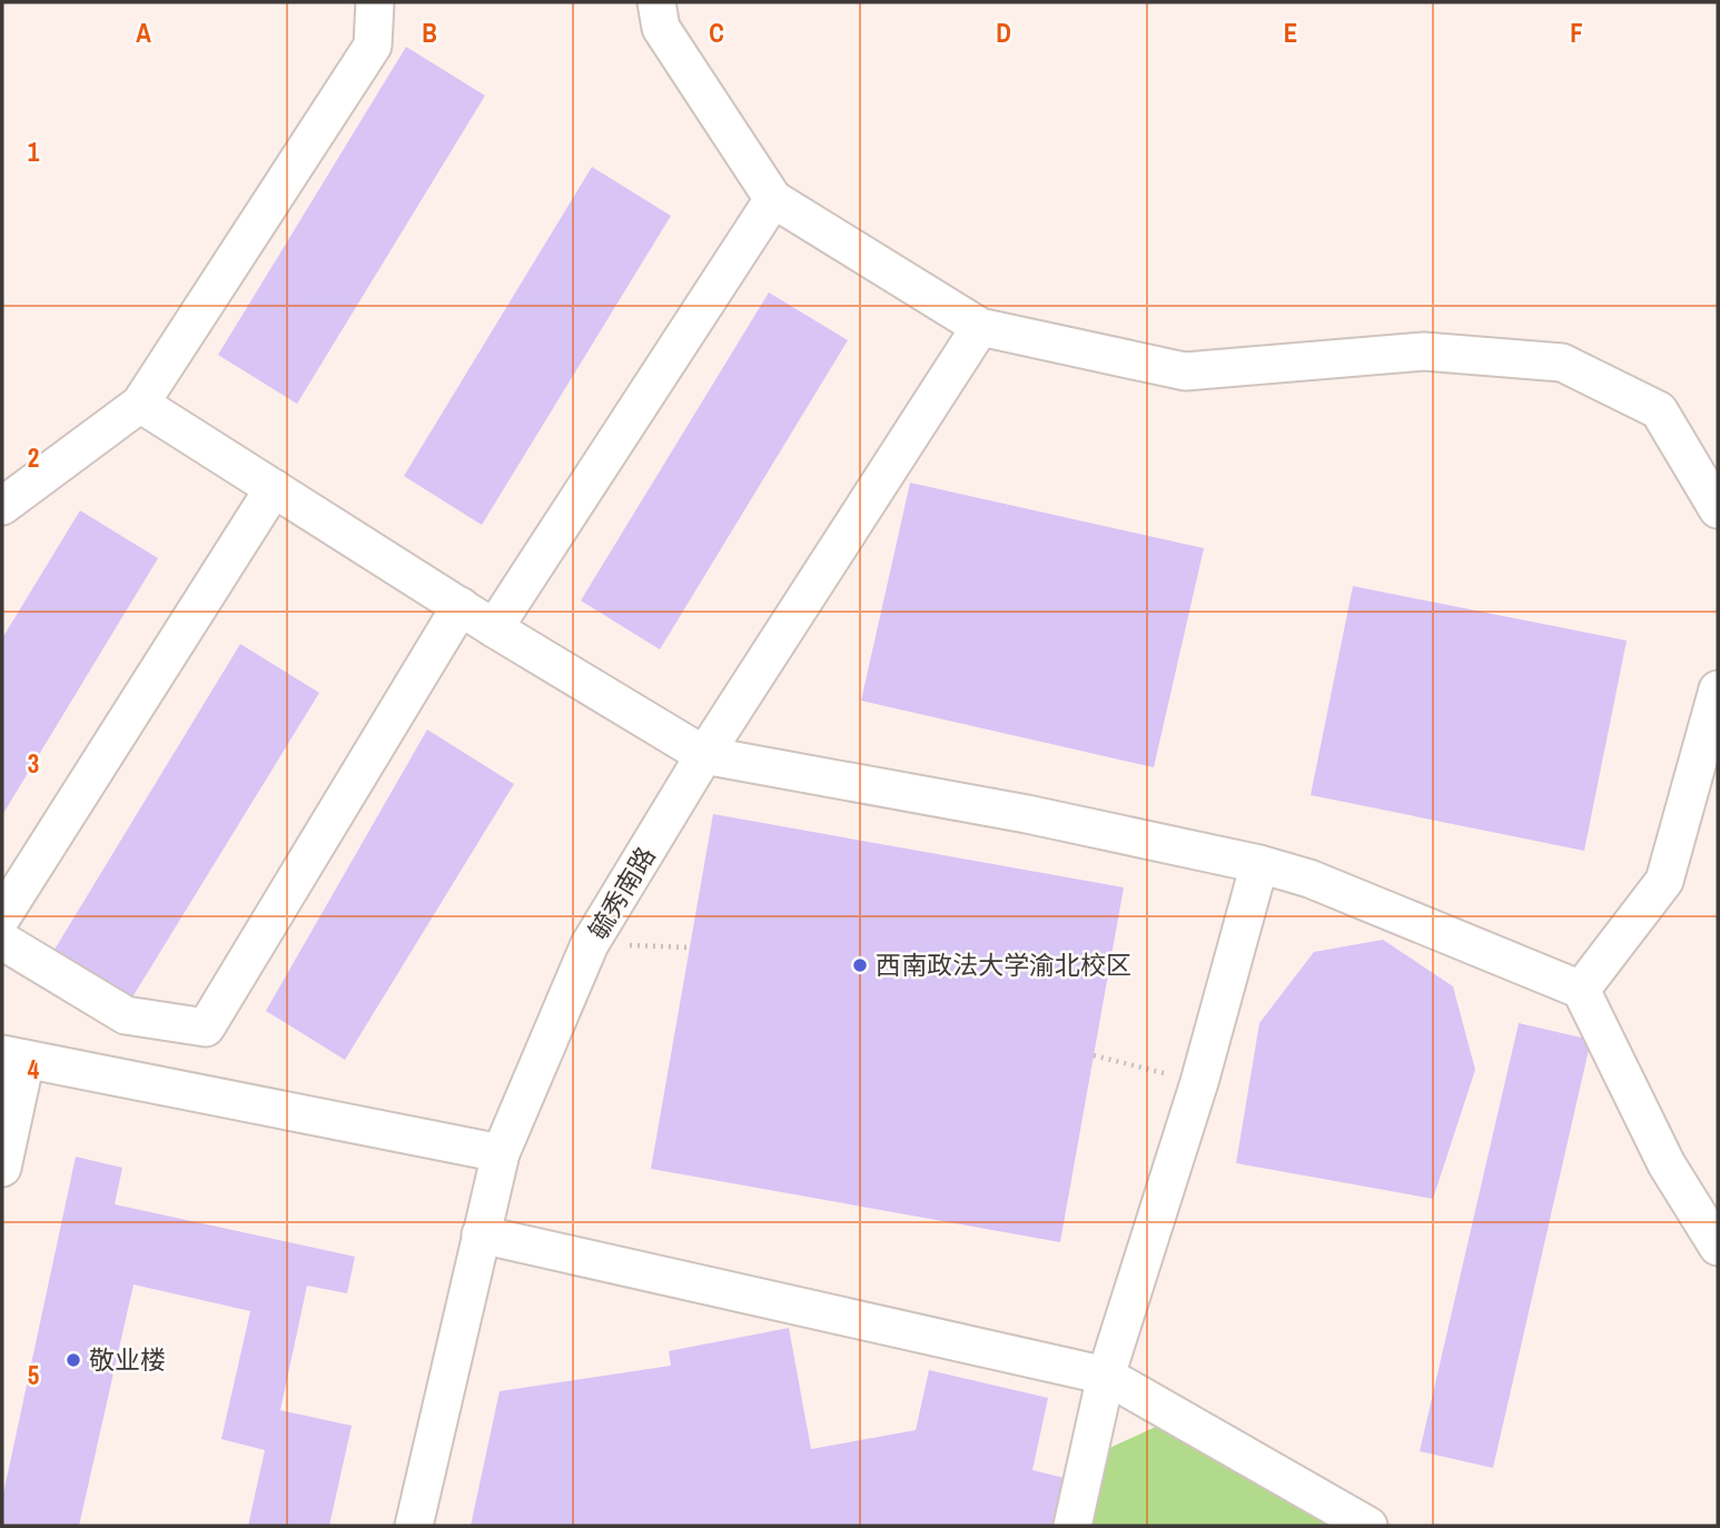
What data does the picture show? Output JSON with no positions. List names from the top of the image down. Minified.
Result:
{"streets":{"street":["毓秀南路"]},"places":["西南政法大学渝北校区","敬业楼"],"grid":{"columns":["A","B","C","D","E","F"],"rows":["1","2","3","4","5"]}}
